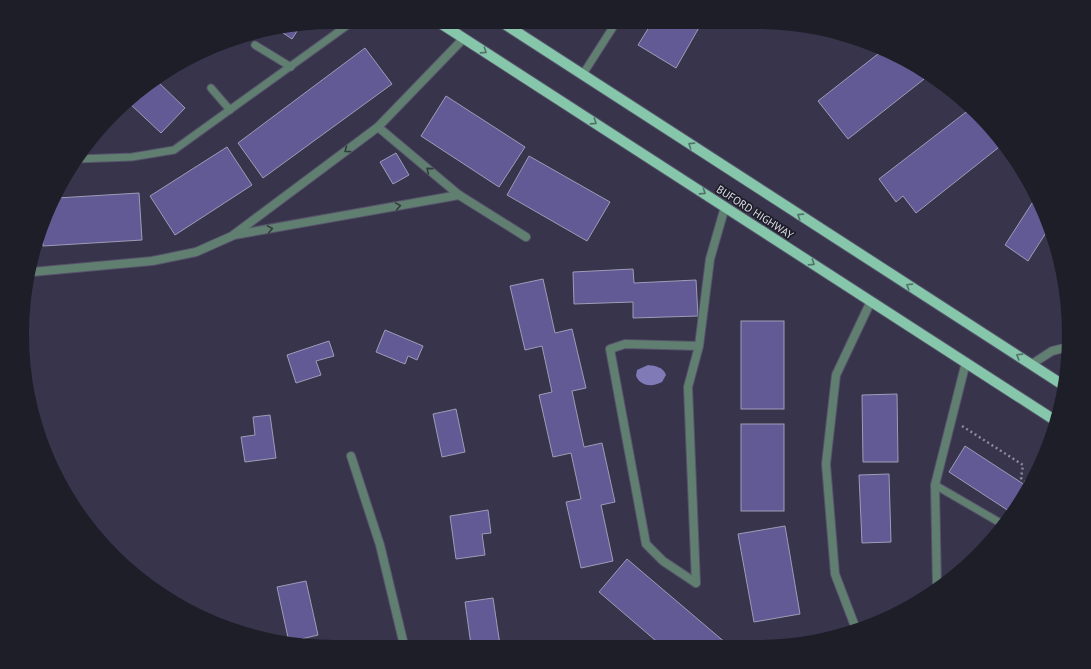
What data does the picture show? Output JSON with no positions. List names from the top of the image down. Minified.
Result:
{"streets":{"main road":["BUFORD HIGHWAY"]}}
